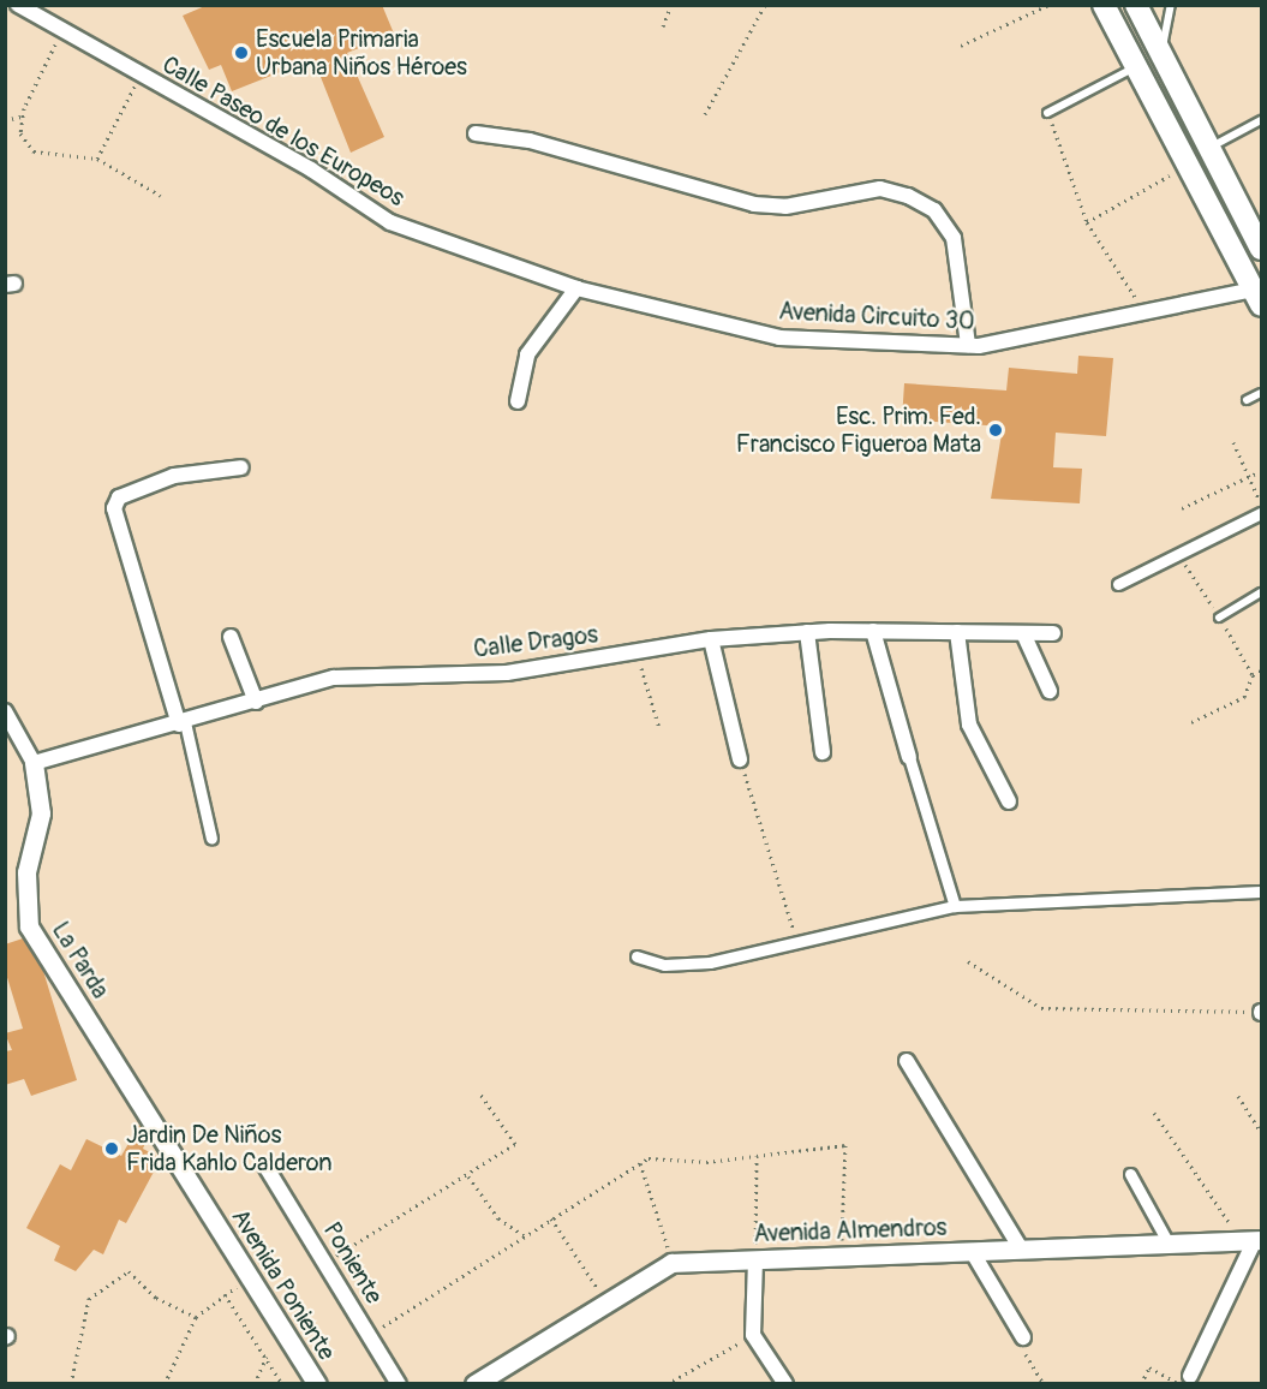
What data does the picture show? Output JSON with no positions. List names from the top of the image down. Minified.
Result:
{"streets":{"street":["Calle Paseo de los Europeos","Avenida Circuito 30","Calle Dragos","La Parda","Avenida Almendros","Poniente","Avenida Poniente"]},"crossings":[["Calle Paseo de los Europeos","Avenida Circuito 30"],["Calle Dragos","La Parda"],["La Parda","Avenida Poniente"]],"places":["Escuela Primaria Urbana Niños Héroes","Esc. Prim. Fed. Francisco Figueroa Mata","Jardin De Niños Frida Kahlo Calderon"]}
